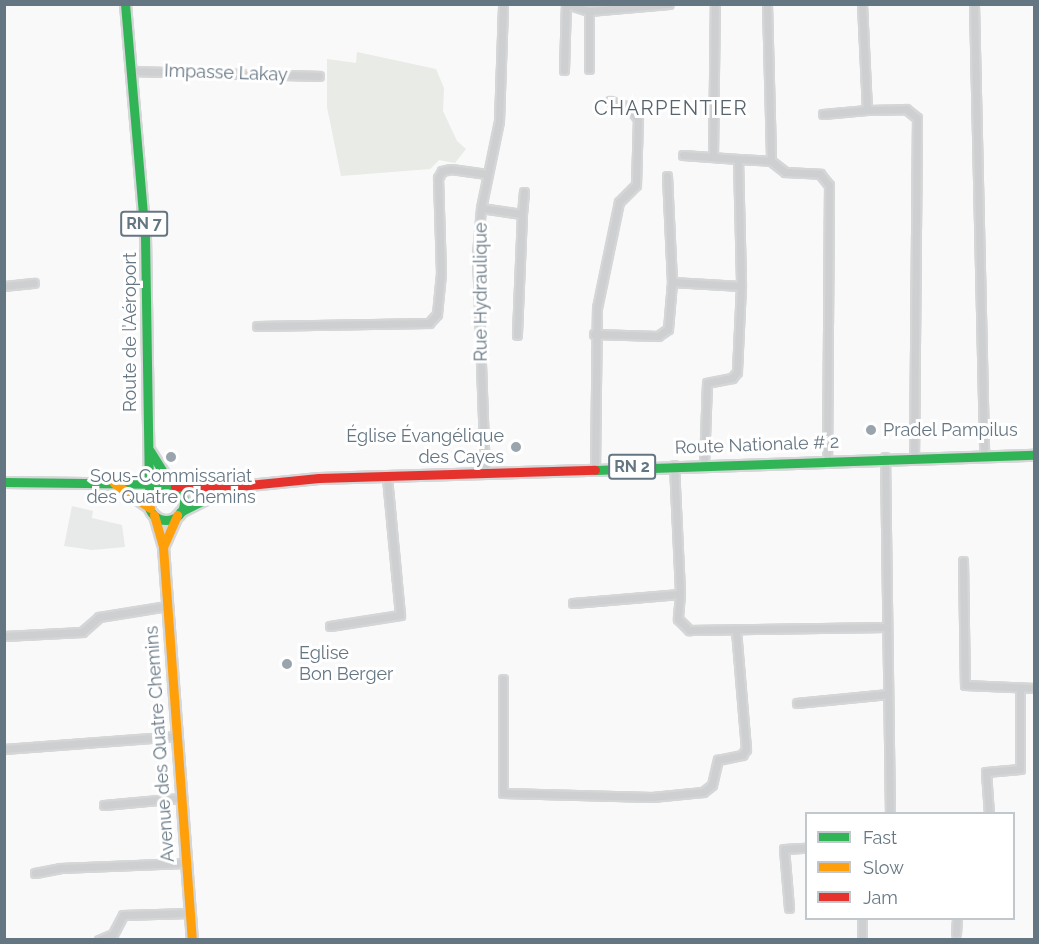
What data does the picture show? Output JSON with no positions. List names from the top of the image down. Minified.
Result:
{"streets":{"main road":["RN 7","Route de l’Aéroport","Route Nationale # 2","RN 2","Avenue des Quatre Chemins"],"street":["Impasse Lakay","Rue Hydraulique"]},"crossings":[["Impasse Lakay","Route de l’Aéroport"],["Rue Hydraulique","Route Nationale # 2"],["Route de l’Aéroport","Route Nationale # 2"],["Route de l’Aéroport","Avenue des Quatre Chemins"],["Route Nationale # 2","Avenue des Quatre Chemins"]],"districts":["CHARPENTIER"],"places":["Pradel Pampilus","Église Évangélique des Cayes","Sous-Commissariat des Quatre Chemins","Eglise Bon Berger"],"legend":["Fast","Slow","Jam"]}
